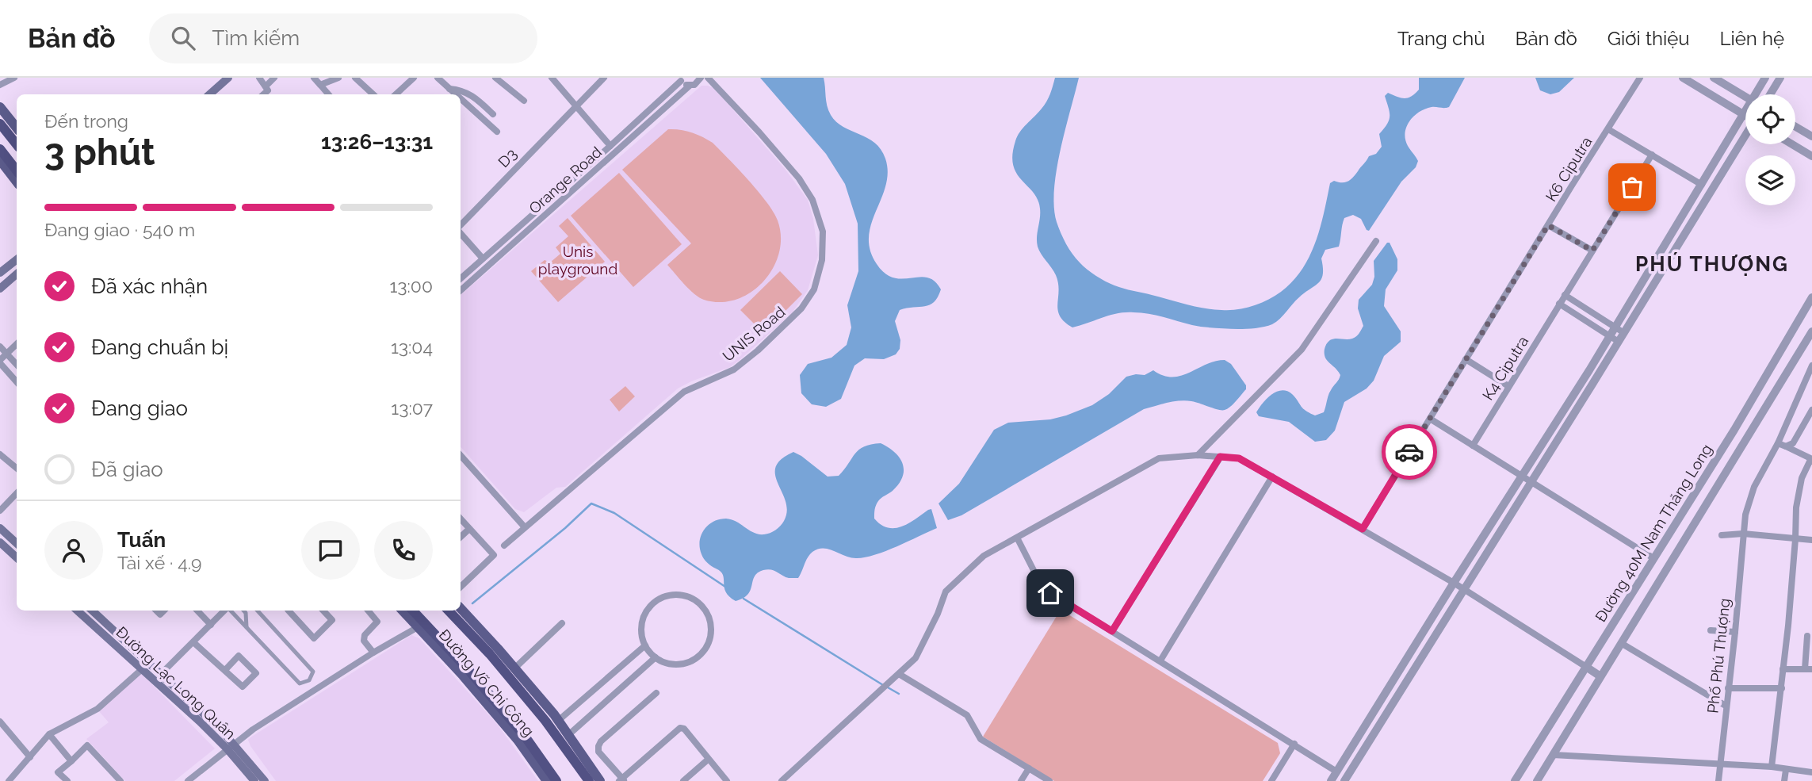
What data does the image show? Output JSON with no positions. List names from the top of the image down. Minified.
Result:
{"streets":{"highway":["Đường Võ Chí Công"],"main road":["Đường Lạc Long Quân"],"street":["D3","K6 Ciputra","Orange Road","UNIS Road","K4 Ciputra","Đường 40M Nam Thăng Long","Phố Phú Thượng"]},"districts":["PHÚ THƯỢNG"],"parks":["Unis playground"],"page":{"header":"Bản đồ","search":"Tìm kiếm","nav":["Trang chủ","Bản đồ","Giới thiệu","Liên hệ"],"heading":["3 phút","Đến trong","13:26–13:31"],"panel":["Tuấn","Tài xế · 4.9"],"bar":"Đang giao · 540 m","list":[["Đã xác nhận","13:00"],["Đang chuẩn bị","13:04"],["Đang giao","13:07"],"Đã giao"]}}
